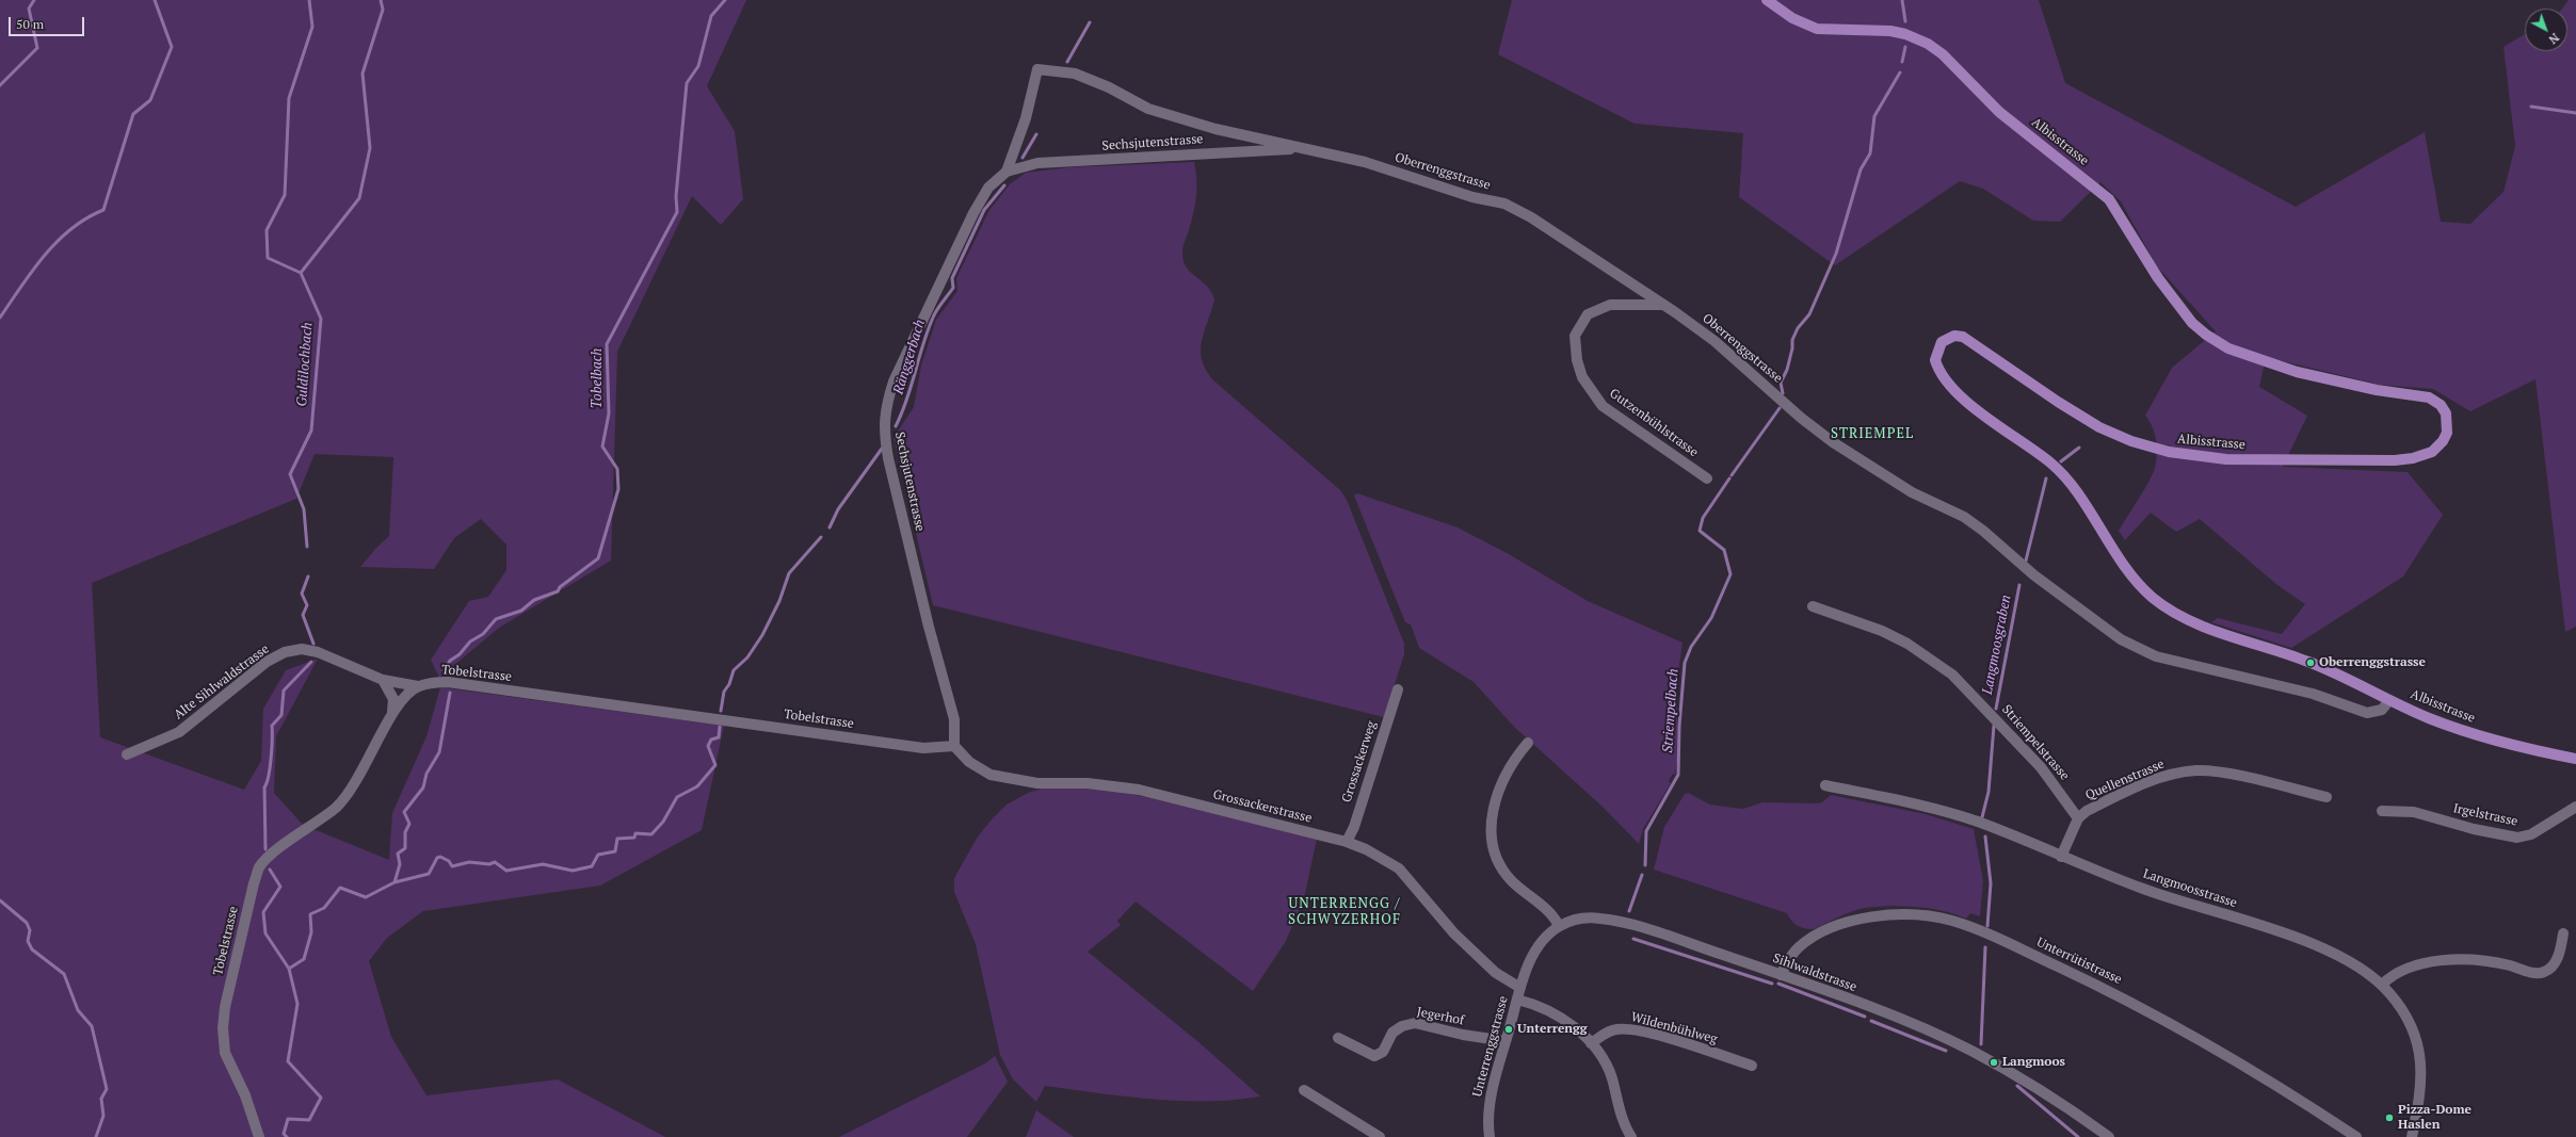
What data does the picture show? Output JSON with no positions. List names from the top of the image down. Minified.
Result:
{"streets":{"main road":["Albisstrasse"],"street":["Sechsjutenstrasse","Oberrenggstrasse","Gutzenbühlstrasse","Tobelstrasse","Alte Sihlwaldstrasse","Striempelstrasse","Grossackerweg","Quellenstrasse","Grossackerstrasse","Irgelstrasse","Langmoosstrasse","Unterrütistrasse","Sihlwaldstrasse","Jegerhof","Wildenbühlweg","Unterrenggstrasse"]},"crossings":[["Albisstrasse","Oberrenggstrasse"],["Sechsjutenstrasse","Oberrenggstrasse"],["Sechsjutenstrasse","Tobelstrasse"],["Sechsjutenstrasse","Grossackerstrasse"],["Oberrenggstrasse","Gutzenbühlstrasse"],["Tobelstrasse","Alte Sihlwaldstrasse"],["Tobelstrasse","Grossackerstrasse"],["Striempelstrasse","Quellenstrasse"],["Grossackerweg","Grossackerstrasse"],["Quellenstrasse","Langmoosstrasse"],["Grossackerstrasse","Sihlwaldstrasse"],["Grossackerstrasse","Unterrenggstrasse"],["Unterrütistrasse","Sihlwaldstrasse"],["Sihlwaldstrasse","Unterrenggstrasse"],["Jegerhof","Unterrenggstrasse"]],"districts":["STRIEMPEL","UNTERRENGG / SCHWYZERHOF"],"water":["Ränggerbach","Guldilochbach","Tobelbach","Langmoosgraben","Striempelbach"],"places":["Oberrenggstrasse","Unterrengg","Langmoos","Pizza-Dome Haslen"],"scale_bar":"50 m","north":"bottom right"}
